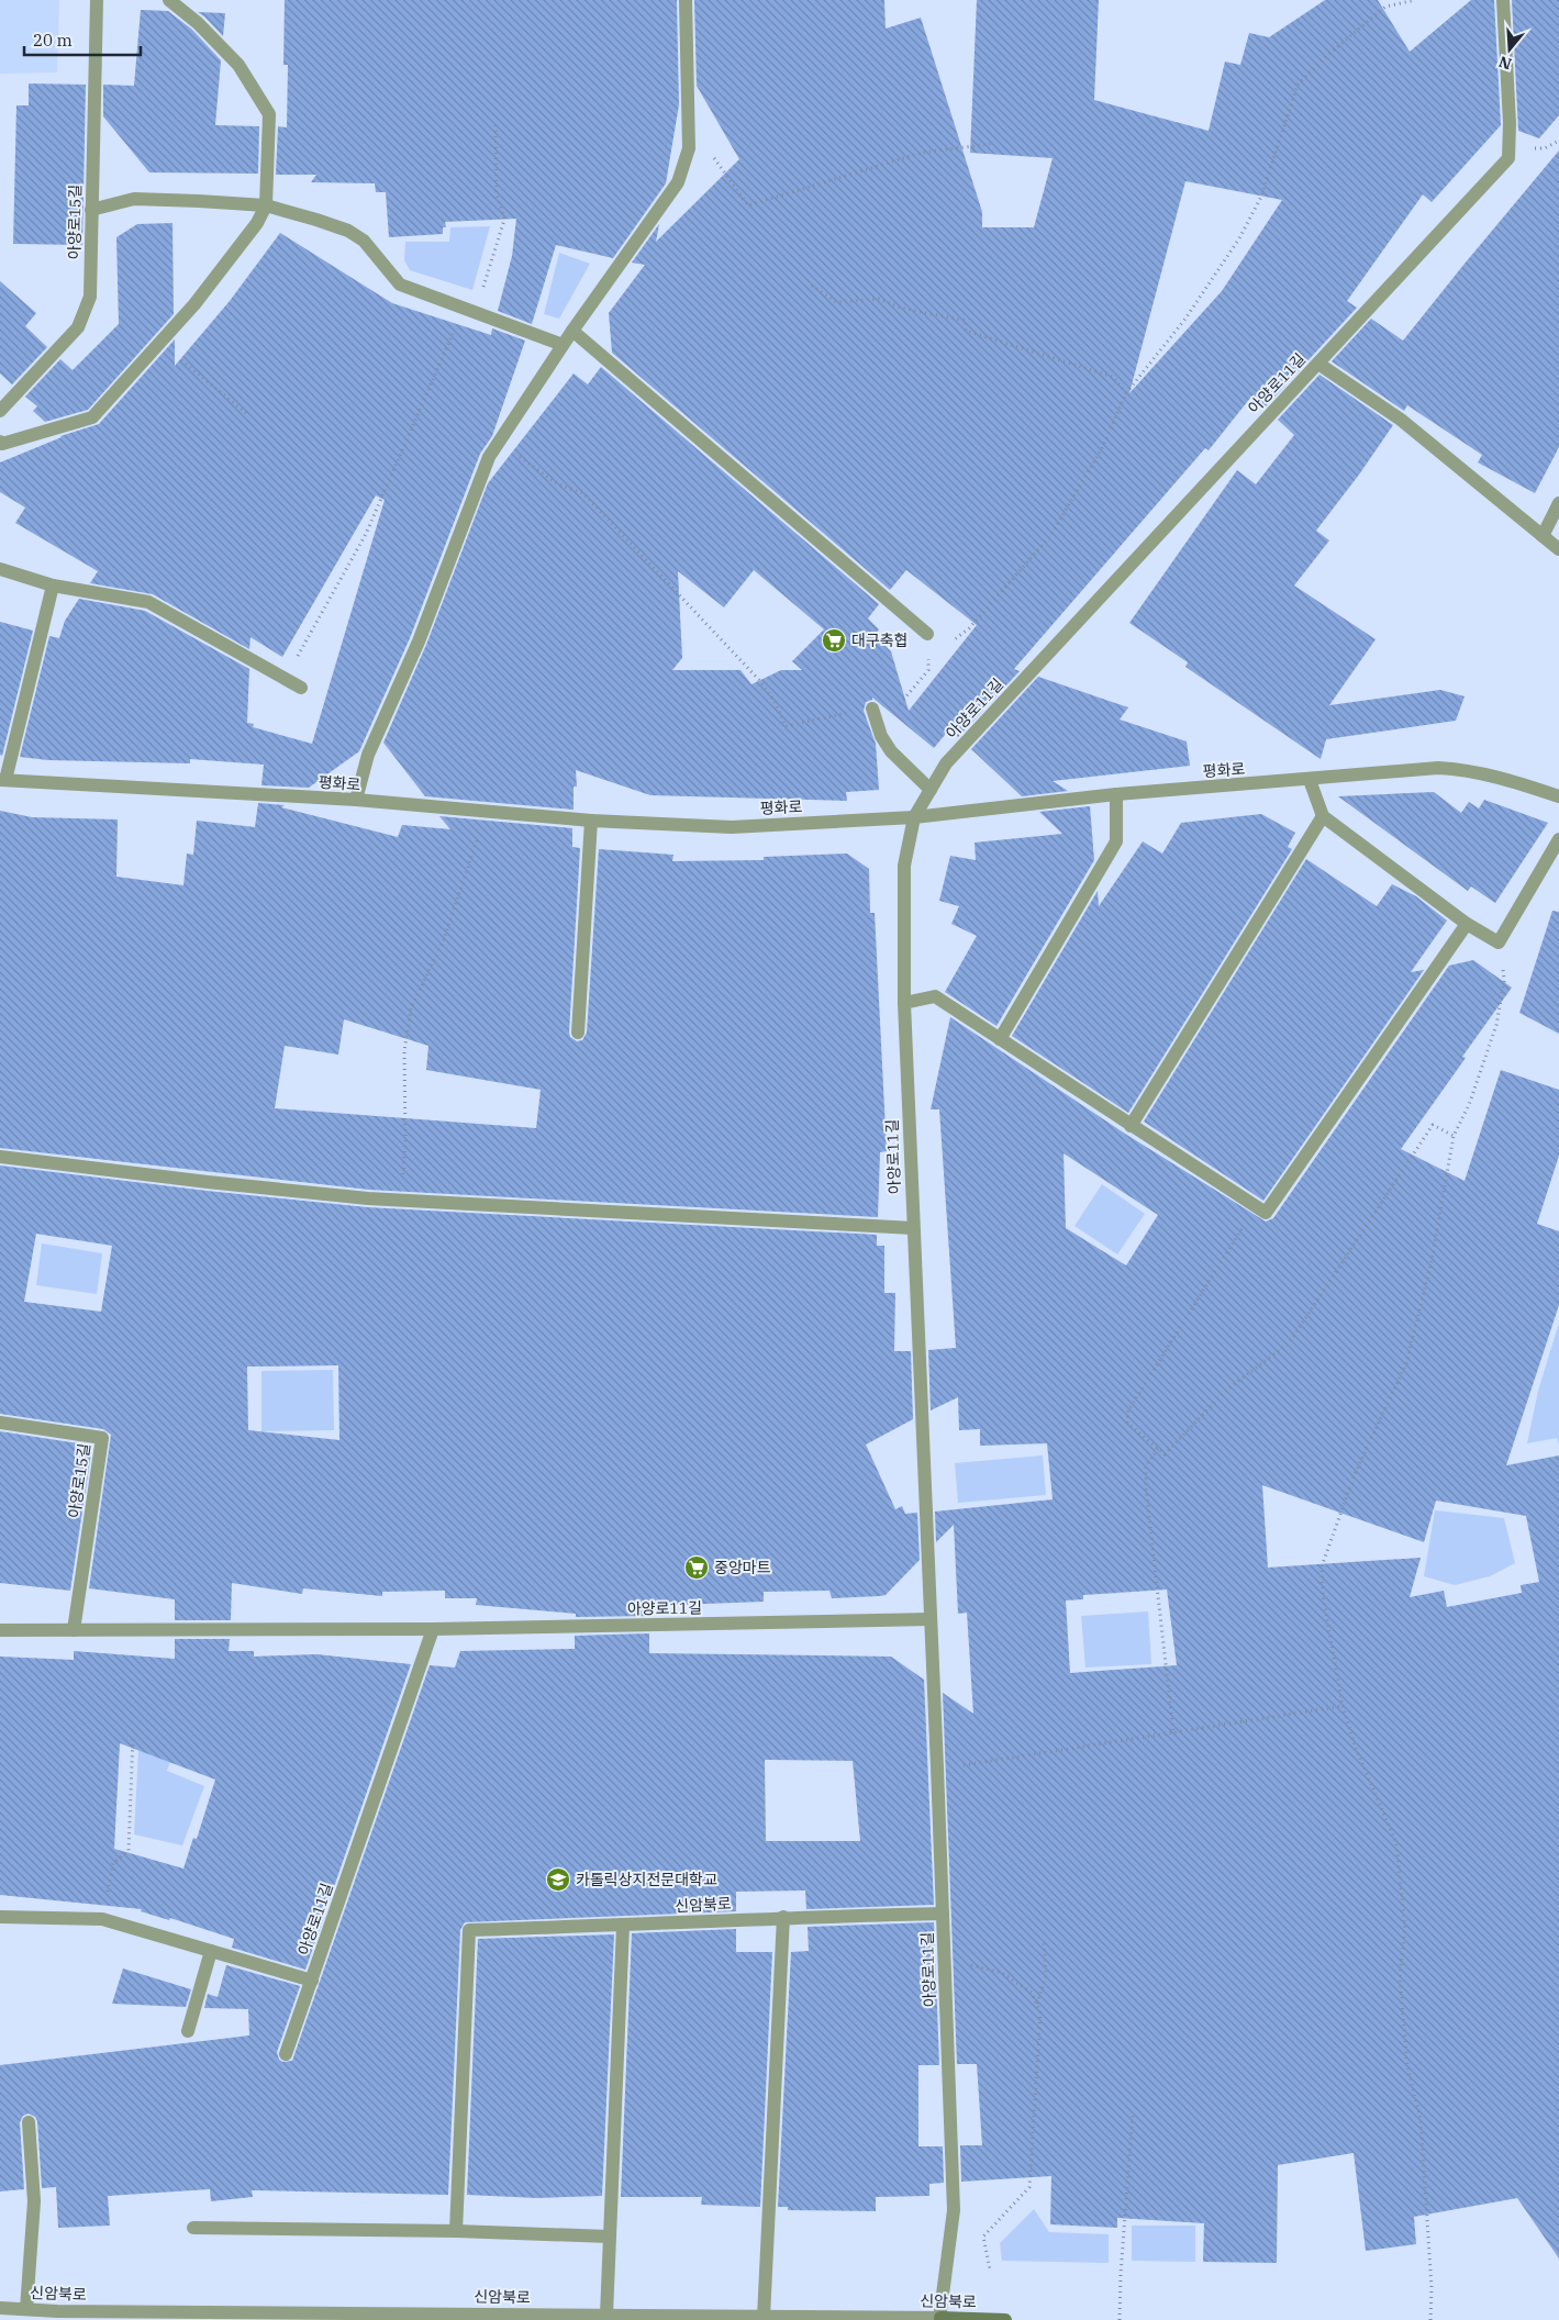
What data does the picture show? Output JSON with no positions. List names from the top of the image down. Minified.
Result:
{"streets":{"main road":["신암북로"],"street":["아양로15길","아양로11길","평화로"]},"crossings":[["아양로15길","아양로11길"],["아양로11길","평화로"],["아양로11길","신암북로"]],"places":{"supermarket":["대구축협","중앙마트"],"school or university":["카톨릭상지전문대학교"]},"scale_bar":"20 m","north":"bottom"}
